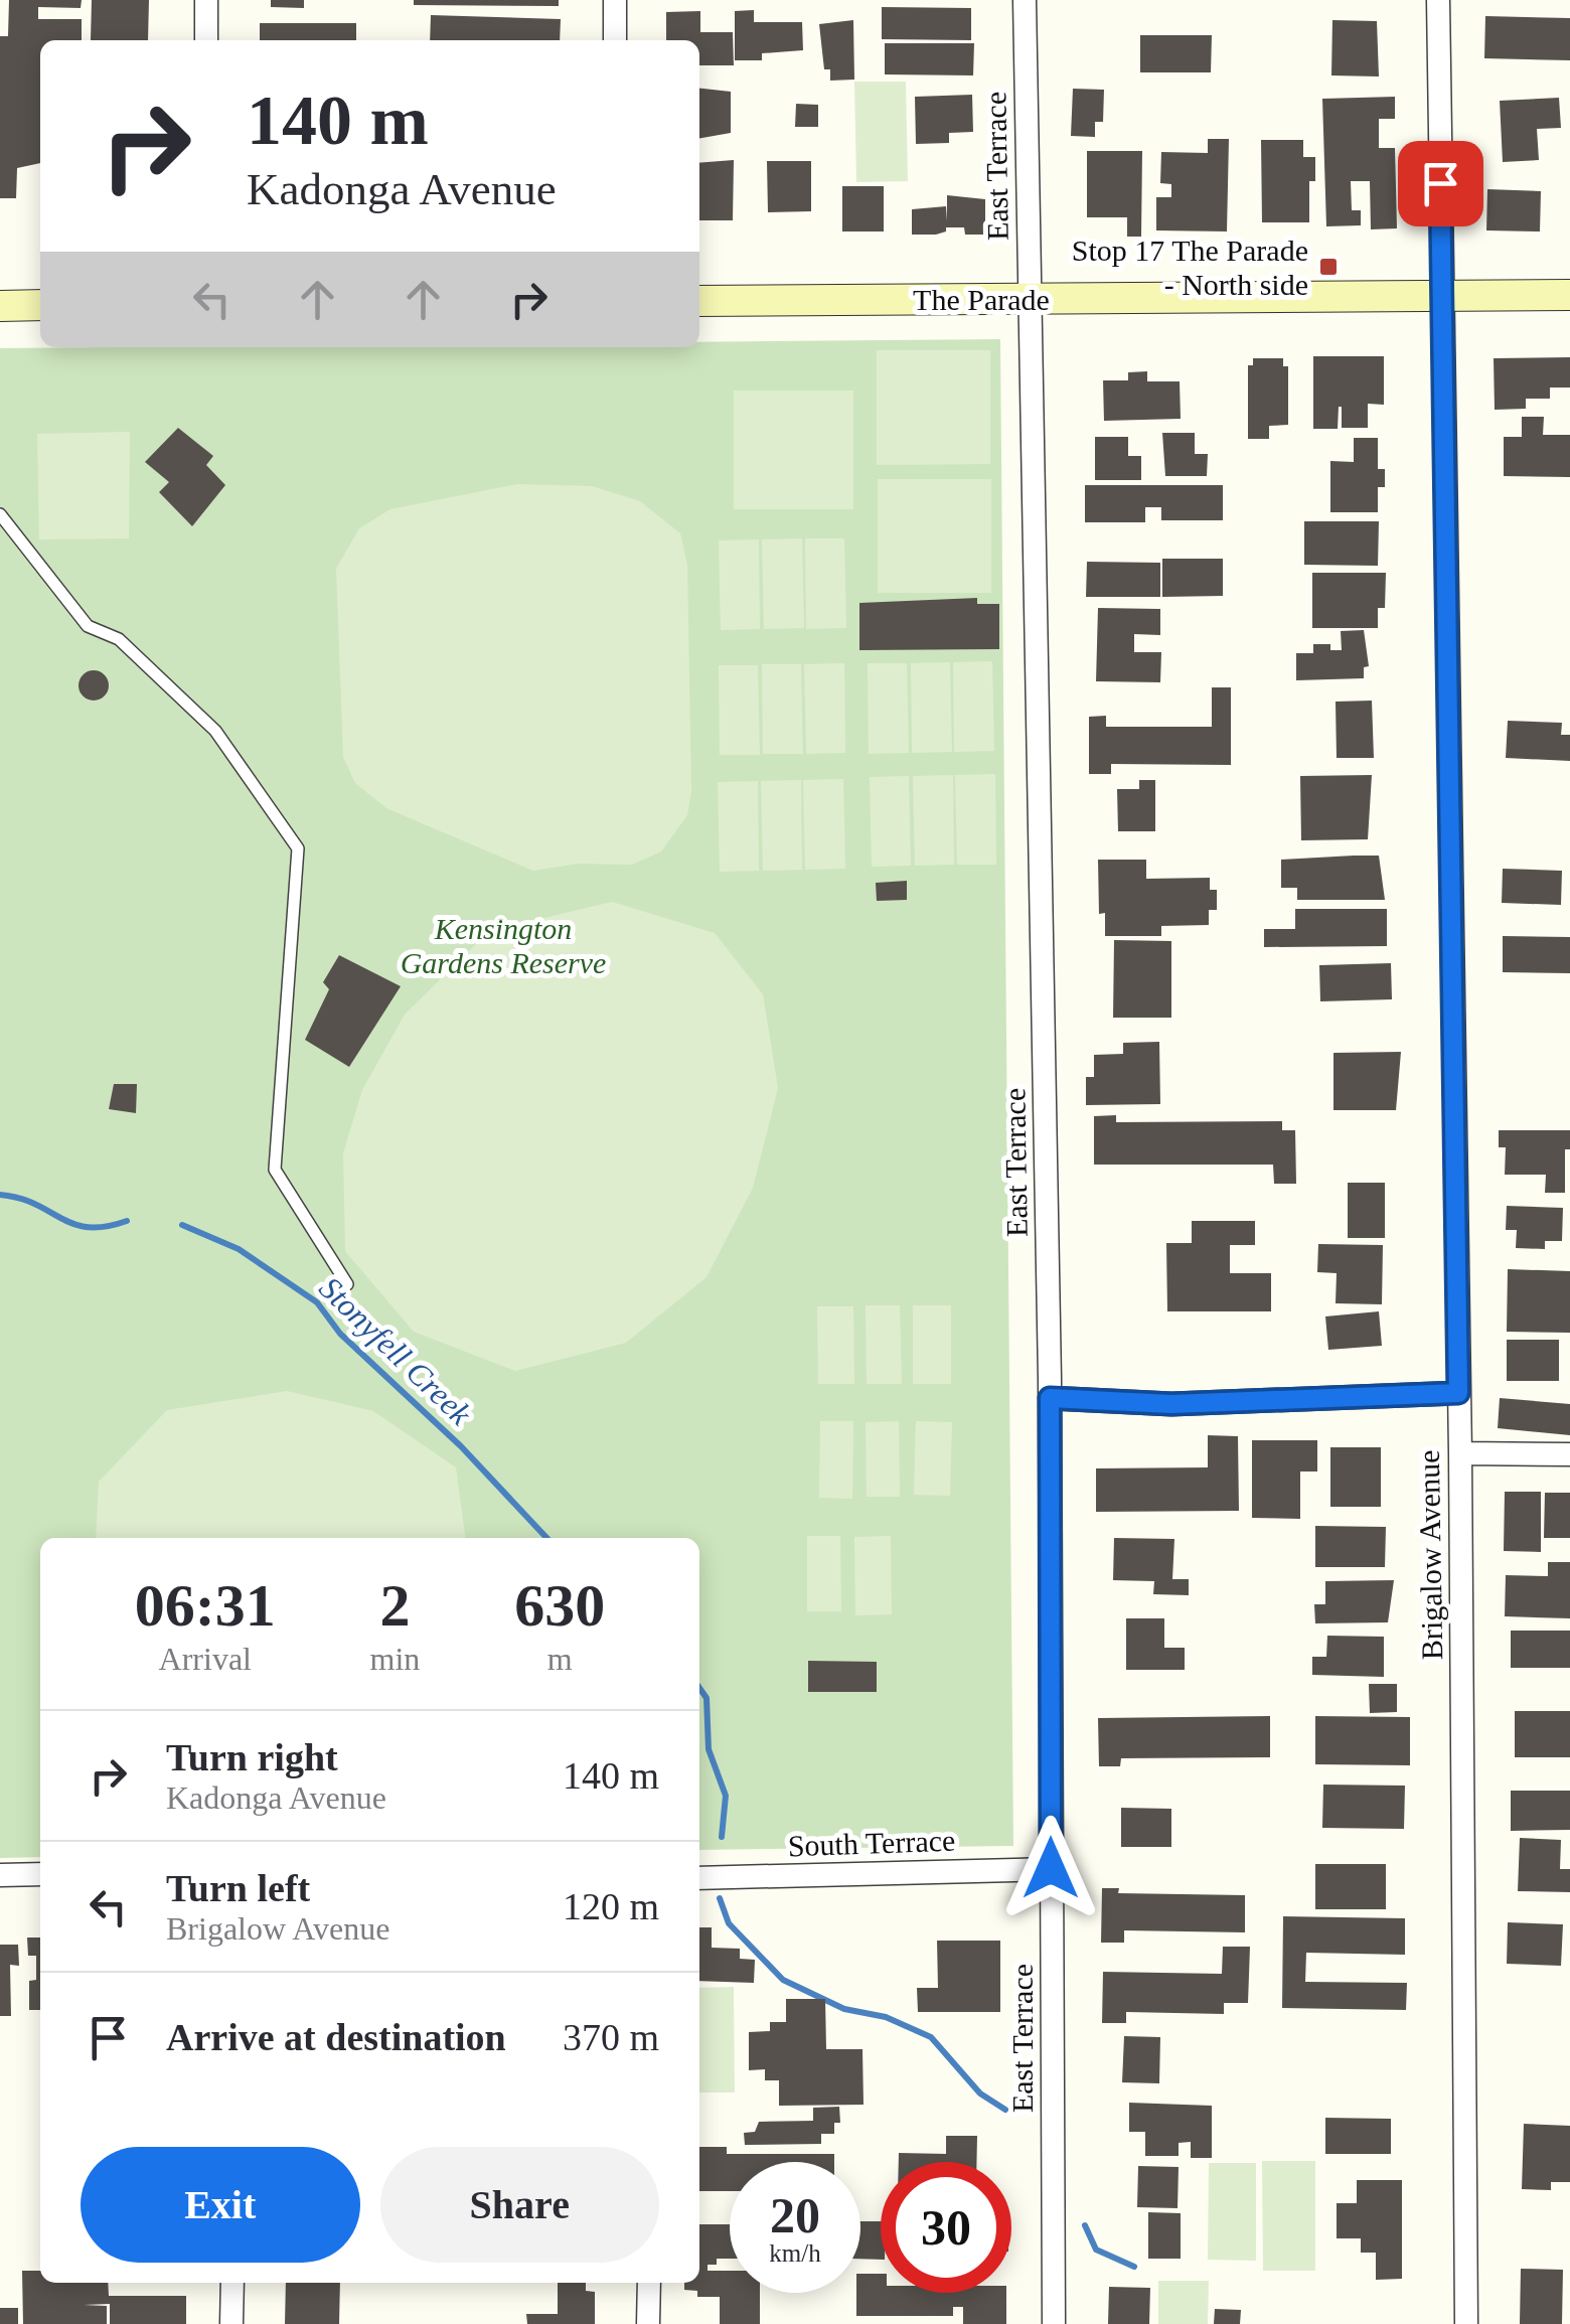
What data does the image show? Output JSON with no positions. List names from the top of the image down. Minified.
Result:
{"streets":{"main road":["The Parade"],"street":["East Terrace","Brigalow Avenue","South Terrace"]},"crossings":[["East Terrace","The Parade"],["East Terrace","South Terrace"],["The Parade","Brigalow Avenue"]],"water":["Stonyfell Creek"],"parks":["Kensington Gardens Reserve"],"places":{"transit":["Stop 17 The Parade - North side"]},"page":{"turn":["140 m","Kadonga Avenue"],"eta":["06:31","Arrival","2","min","630","m"],"list":[{"name":"Turn right","note":"Kadonga Avenue","value":"140 m"},{"name":"Turn left","note":"Brigalow Avenue","value":"120 m"},{"name":"Arrive at destination","value":"370 m"}],"buttons":["Exit","Share"],"speed":"20 km/h","limit":"30"}}
